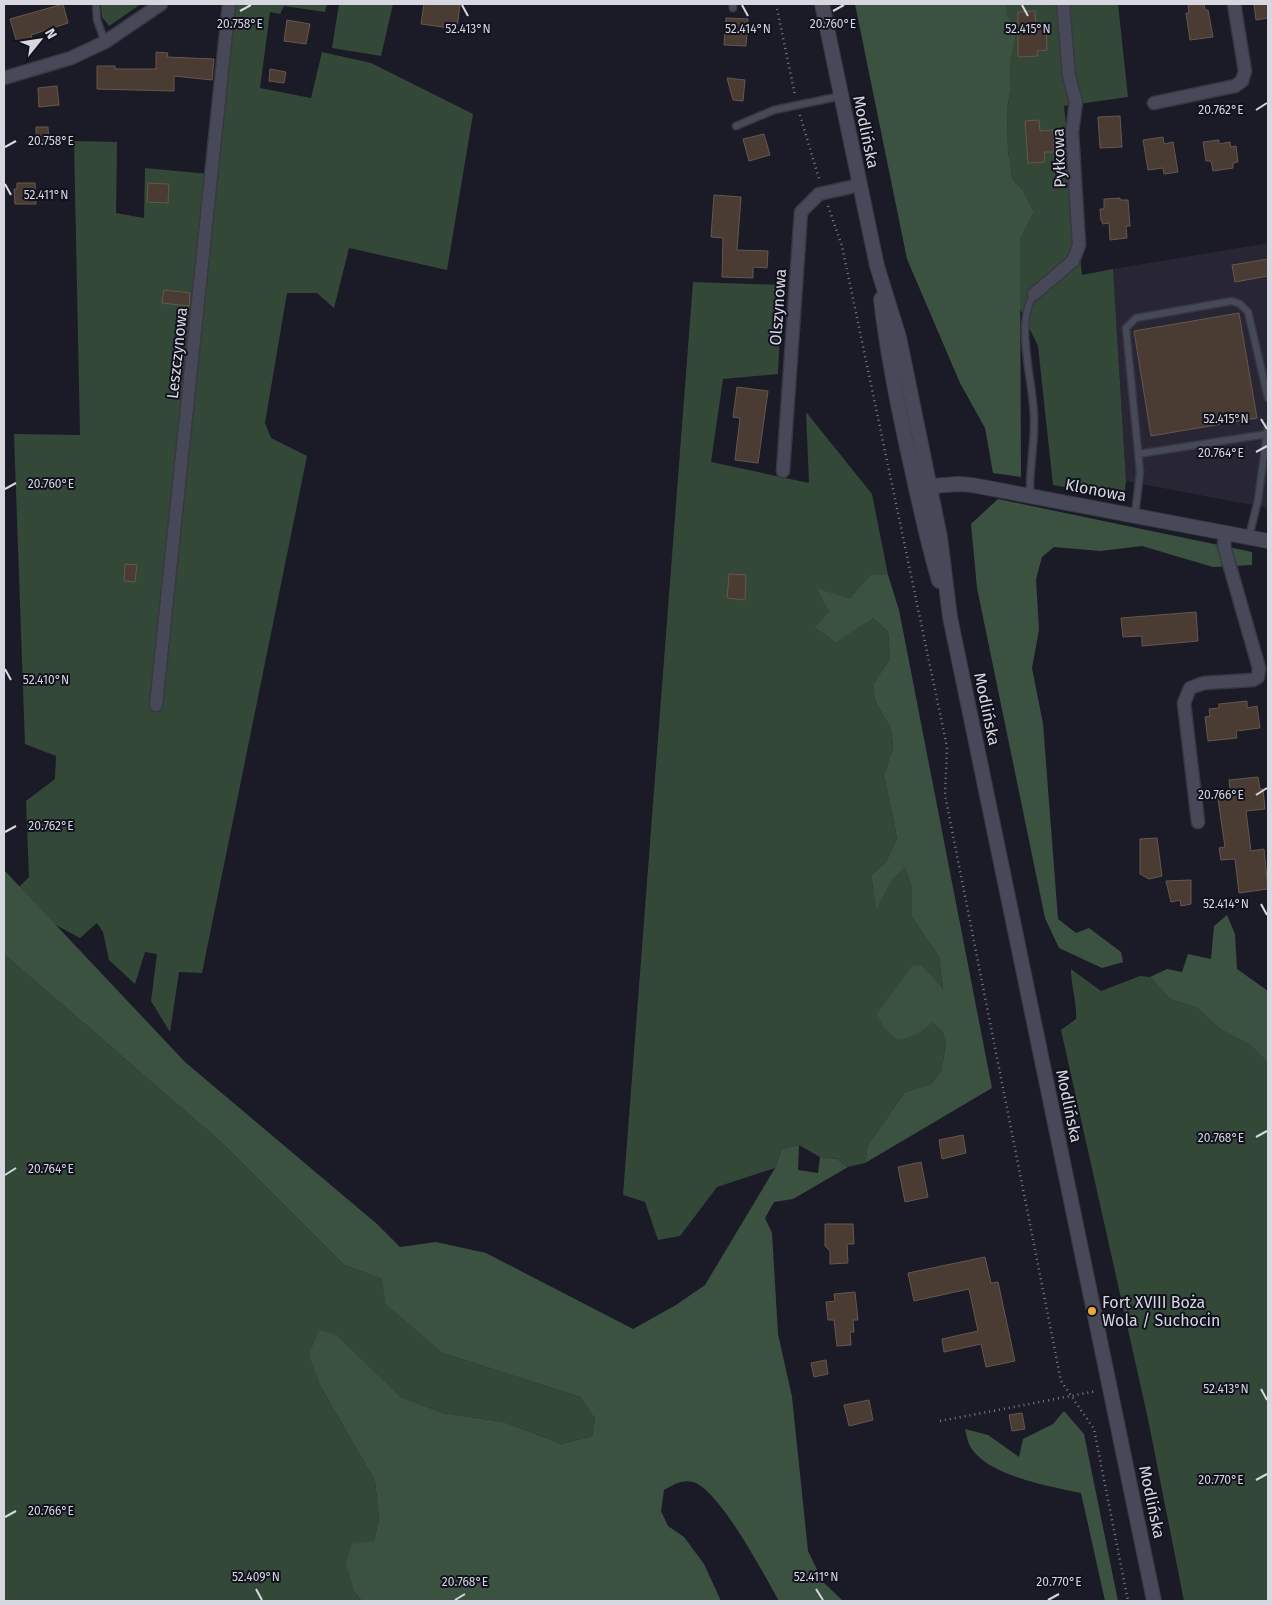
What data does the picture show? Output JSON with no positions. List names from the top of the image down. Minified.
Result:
{"streets":{"main road":["Modlińska","Klonowa"],"street":["Pyłkowa","Olszynowa","Leszczynowa"]},"crossings":[["Modlińska","Olszynowa"],["Modlińska","Klonowa"]],"places":["Fort XVIII Boża Wola / Suchocin"],"north":"top right","coordinates":["20.758°E","20.760°E","52.413°N","52.414°N","52.415°N","20.762°E","52.411°N","20.764°E","52.410°N","20.766°E","20.768°E","20.770°E","52.409°N"]}
